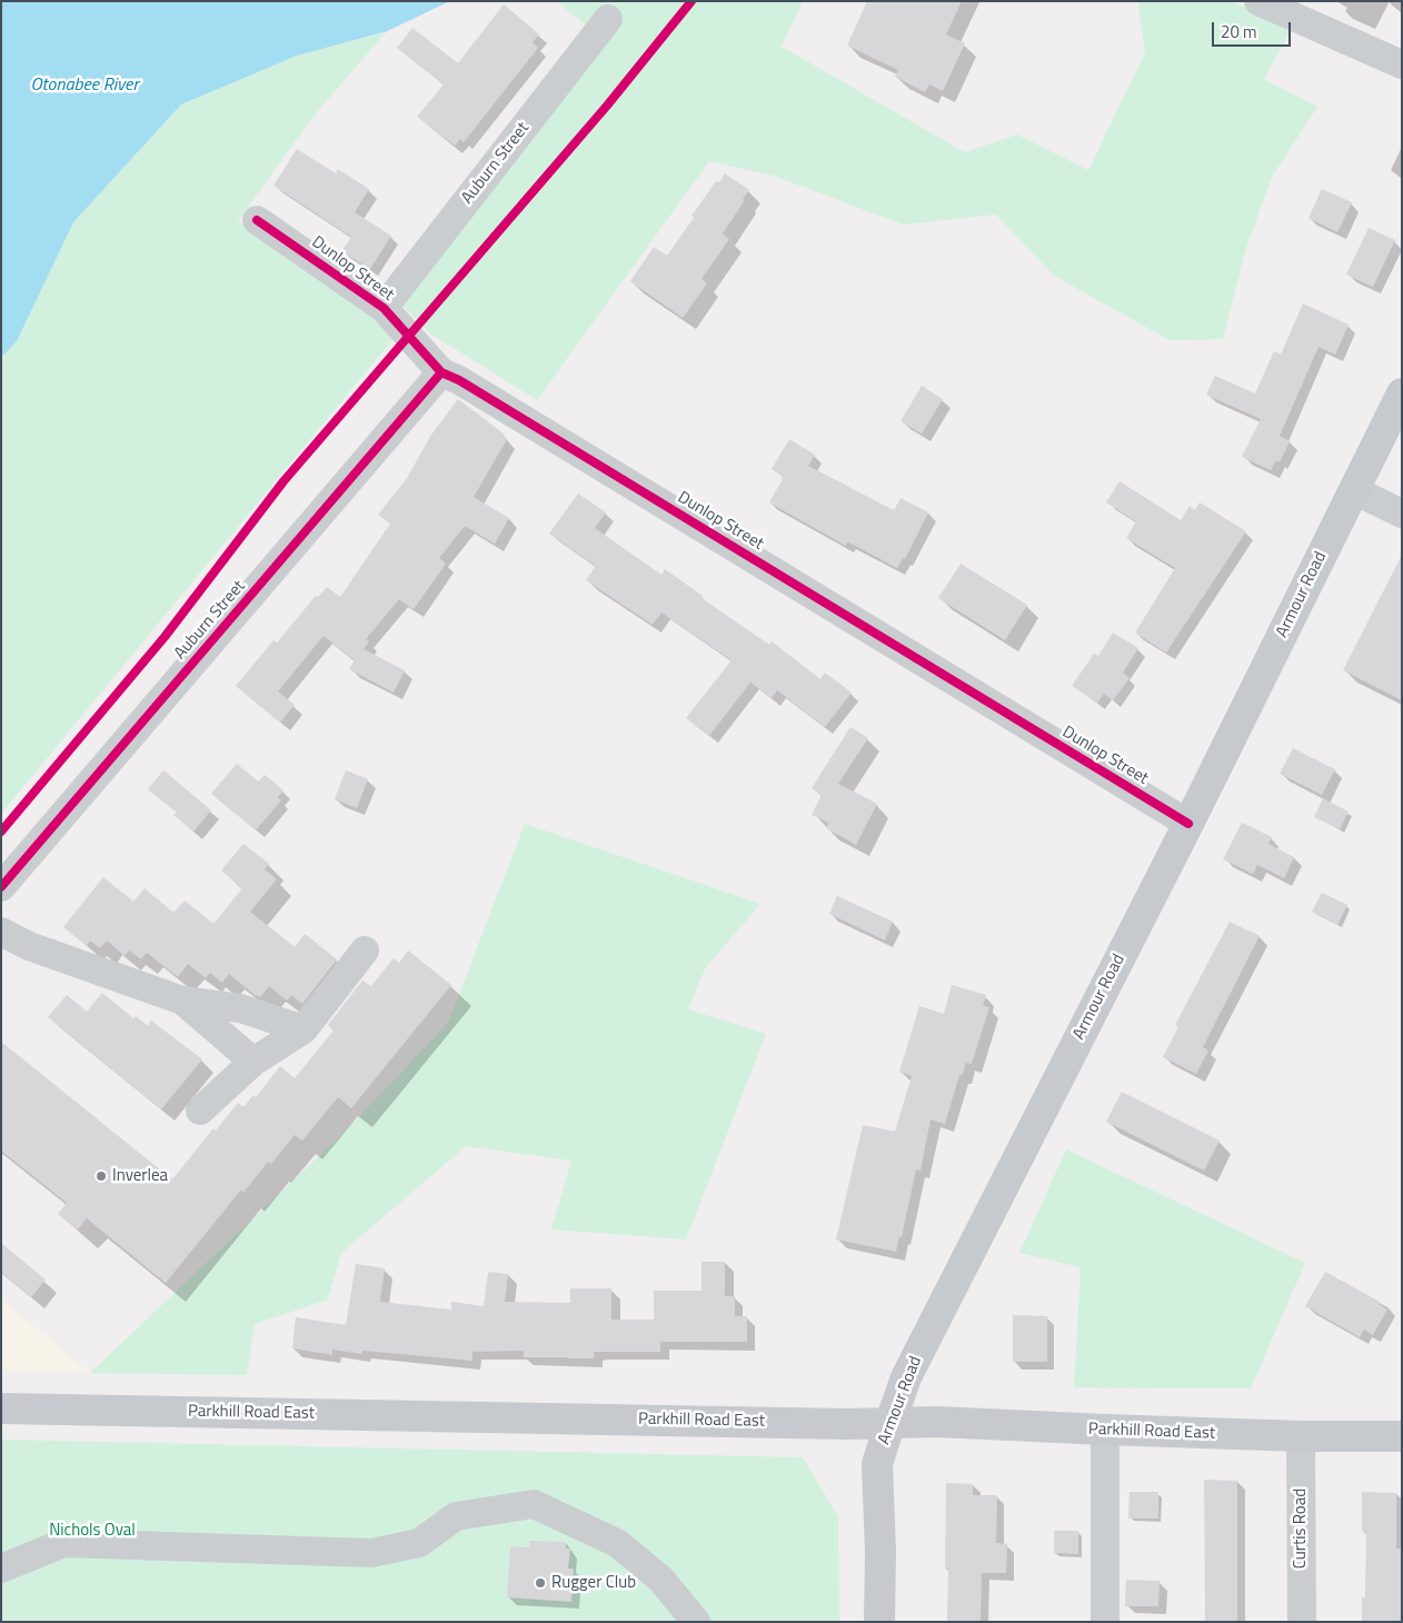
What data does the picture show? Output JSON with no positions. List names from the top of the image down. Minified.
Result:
{"streets":{"main road":["Armour Road","Parkhill Road East"],"street":["Auburn Street","Dunlop Street","Curtis Road"]},"crossings":[["Auburn Street","Dunlop Street"],["Dunlop Street","Armour Road"],["Armour Road","Parkhill Road East"],["Parkhill Road East","Curtis Road"]],"water":["Otonabee River"],"parks":["Nichols Oval"],"places":["Inverlea","Rugger Club"],"scale_bar":"20 m"}
